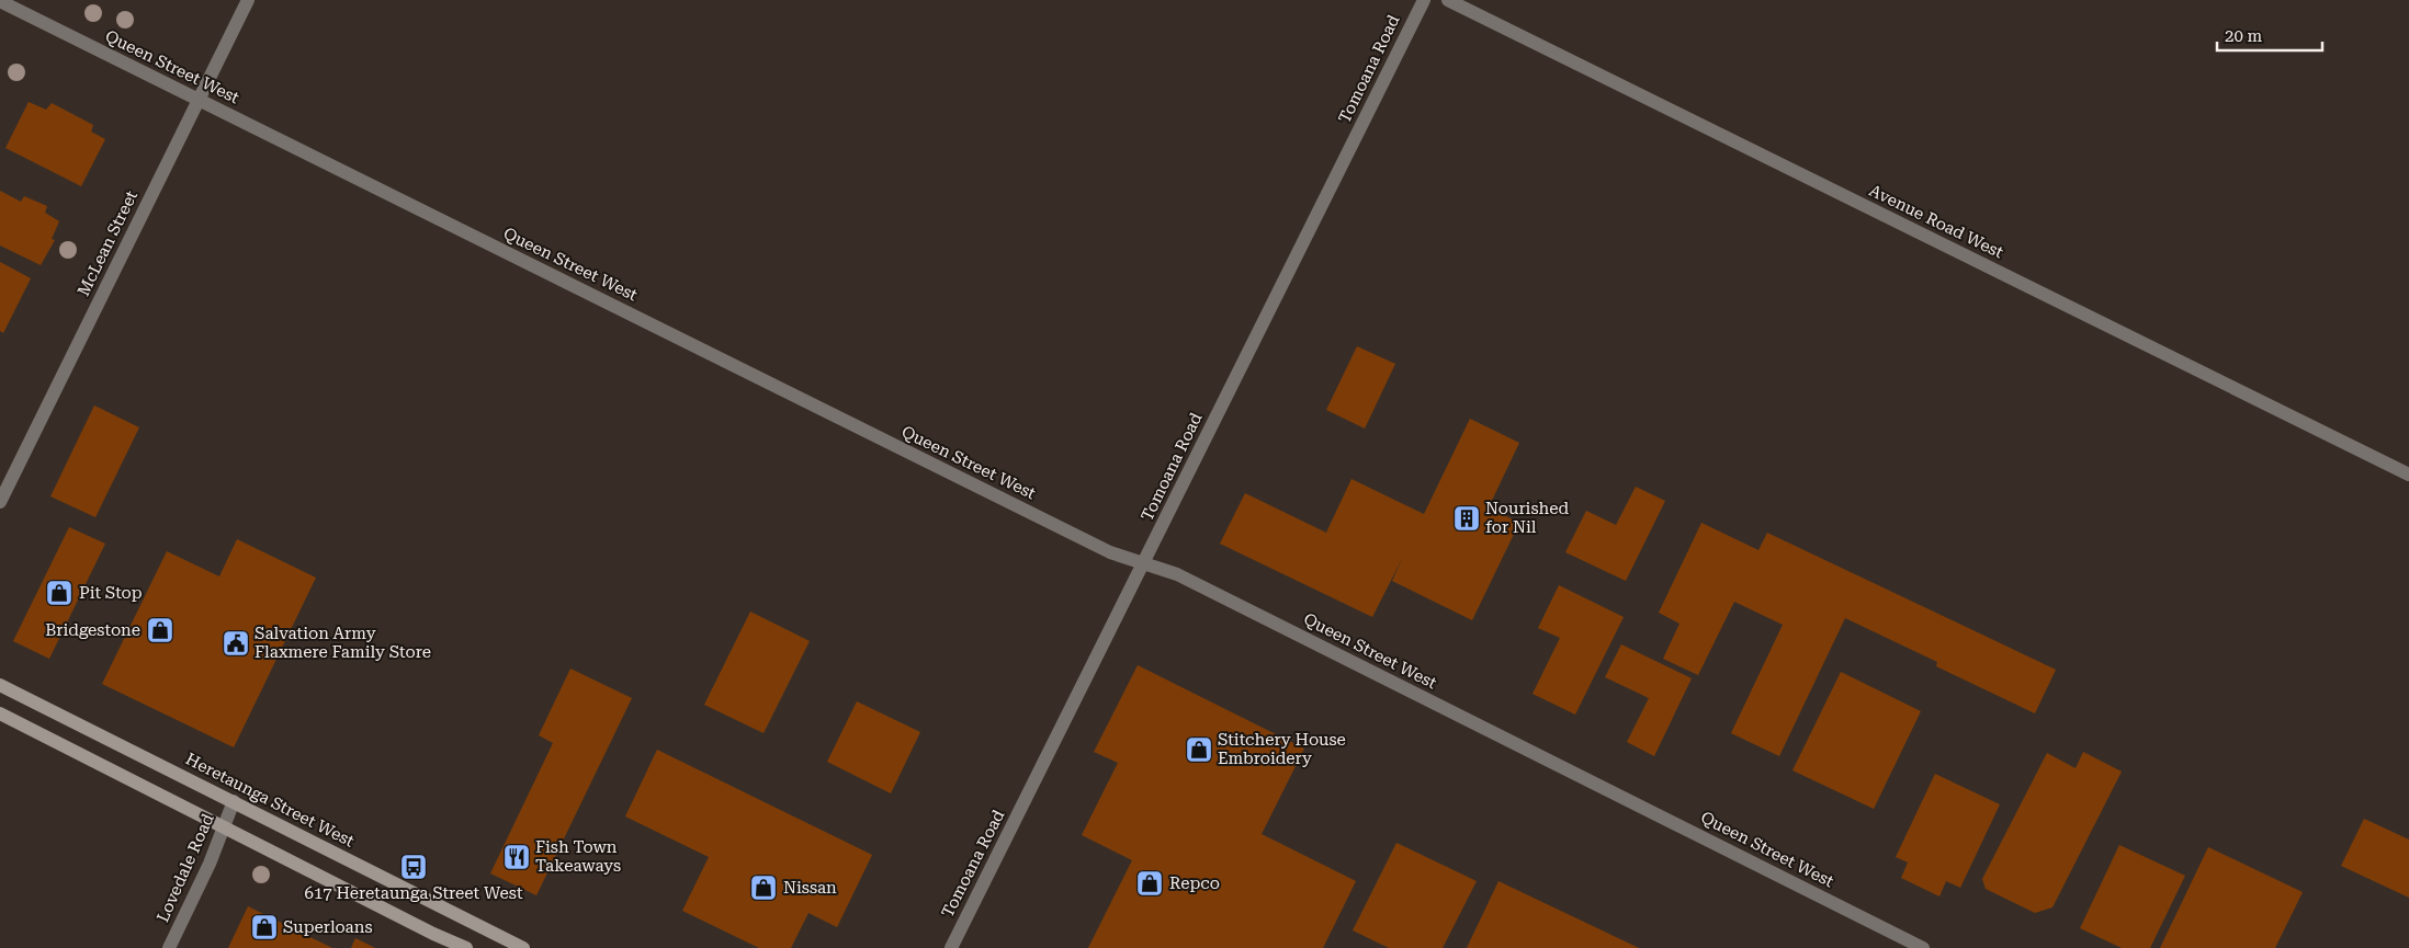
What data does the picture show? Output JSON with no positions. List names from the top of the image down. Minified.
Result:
{"streets":{"main road":["Heretaunga Street West"],"street":["Queen Street West","Tomoana Road","Avenue Road West","McLean Street","Lovedale Road"]},"crossings":[["Queen Street West","Tomoana Road"],["Queen Street West","McLean Street"],["Heretaunga Street West","Lovedale Road"]],"places":{"building":["Nourished for Nil"],"shop":["Pit Stop","Bridgestone","Stitchery House Embroidery","Repco","Nissan","Superloans"],"public building":["Salvation Army Flaxmere Family Store"],"restaurant":["Fish Town Takeaways"],"bus stop":["617 Heretaunga Street West"]},"scale_bar":"20 m"}
